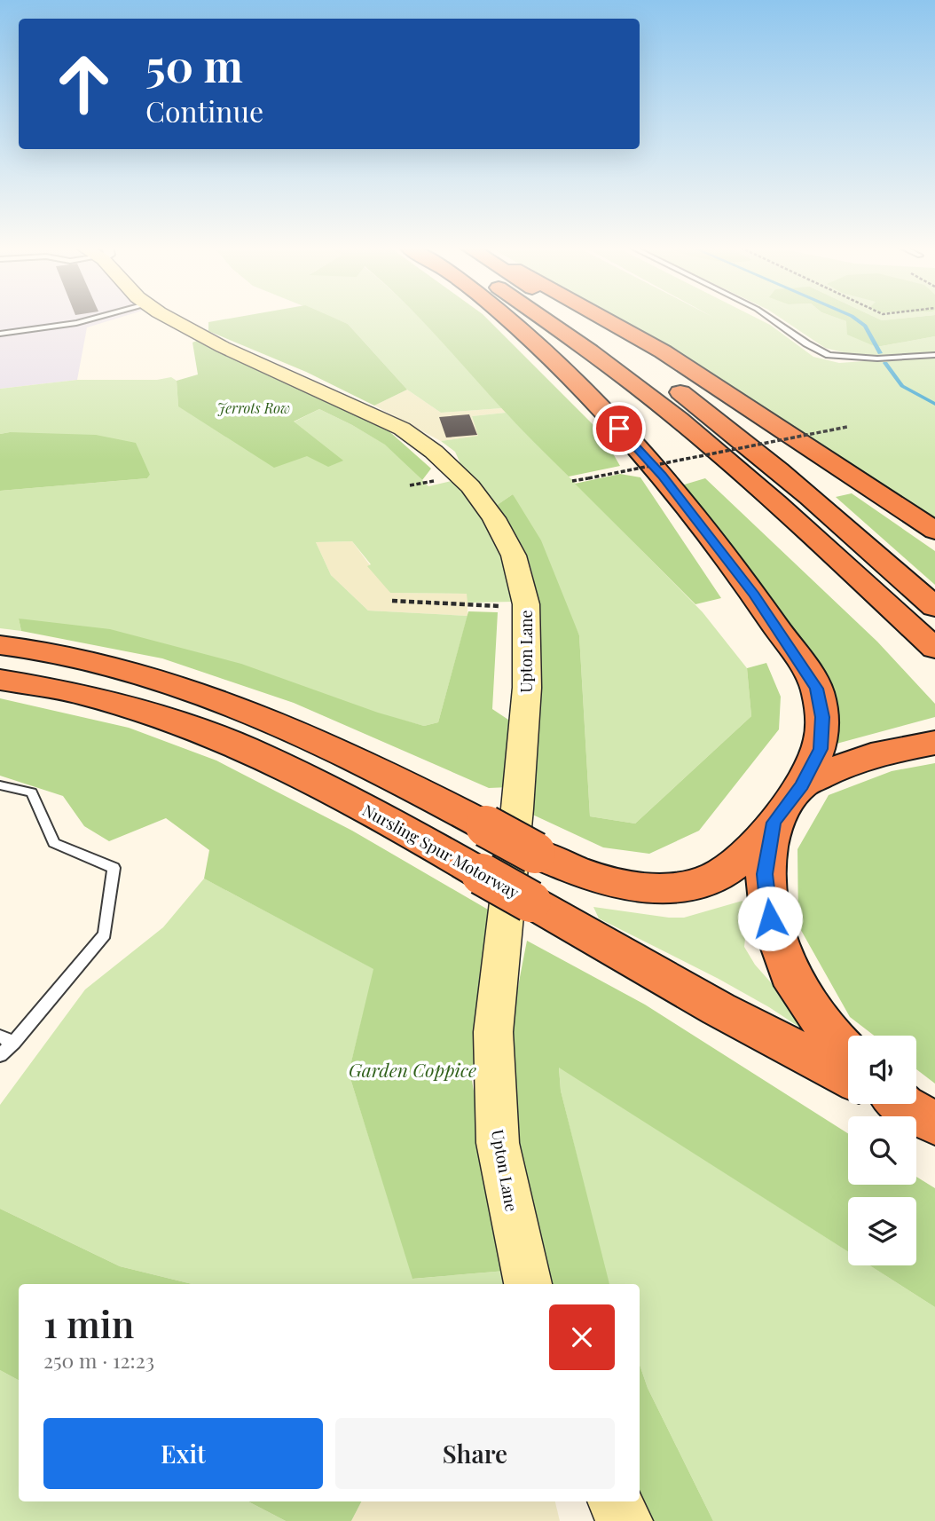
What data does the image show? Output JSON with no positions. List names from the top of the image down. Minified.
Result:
{"streets":{"highway":["Nursling Spur Motorway"],"street":["Upton Lane"]},"parks":["Jerrots Row","Garden Coppice"],"page":{"turn":["50 m","Continue"],"heading":["1 min","250 m · 12:23"],"buttons":["Exit","Share"]}}
